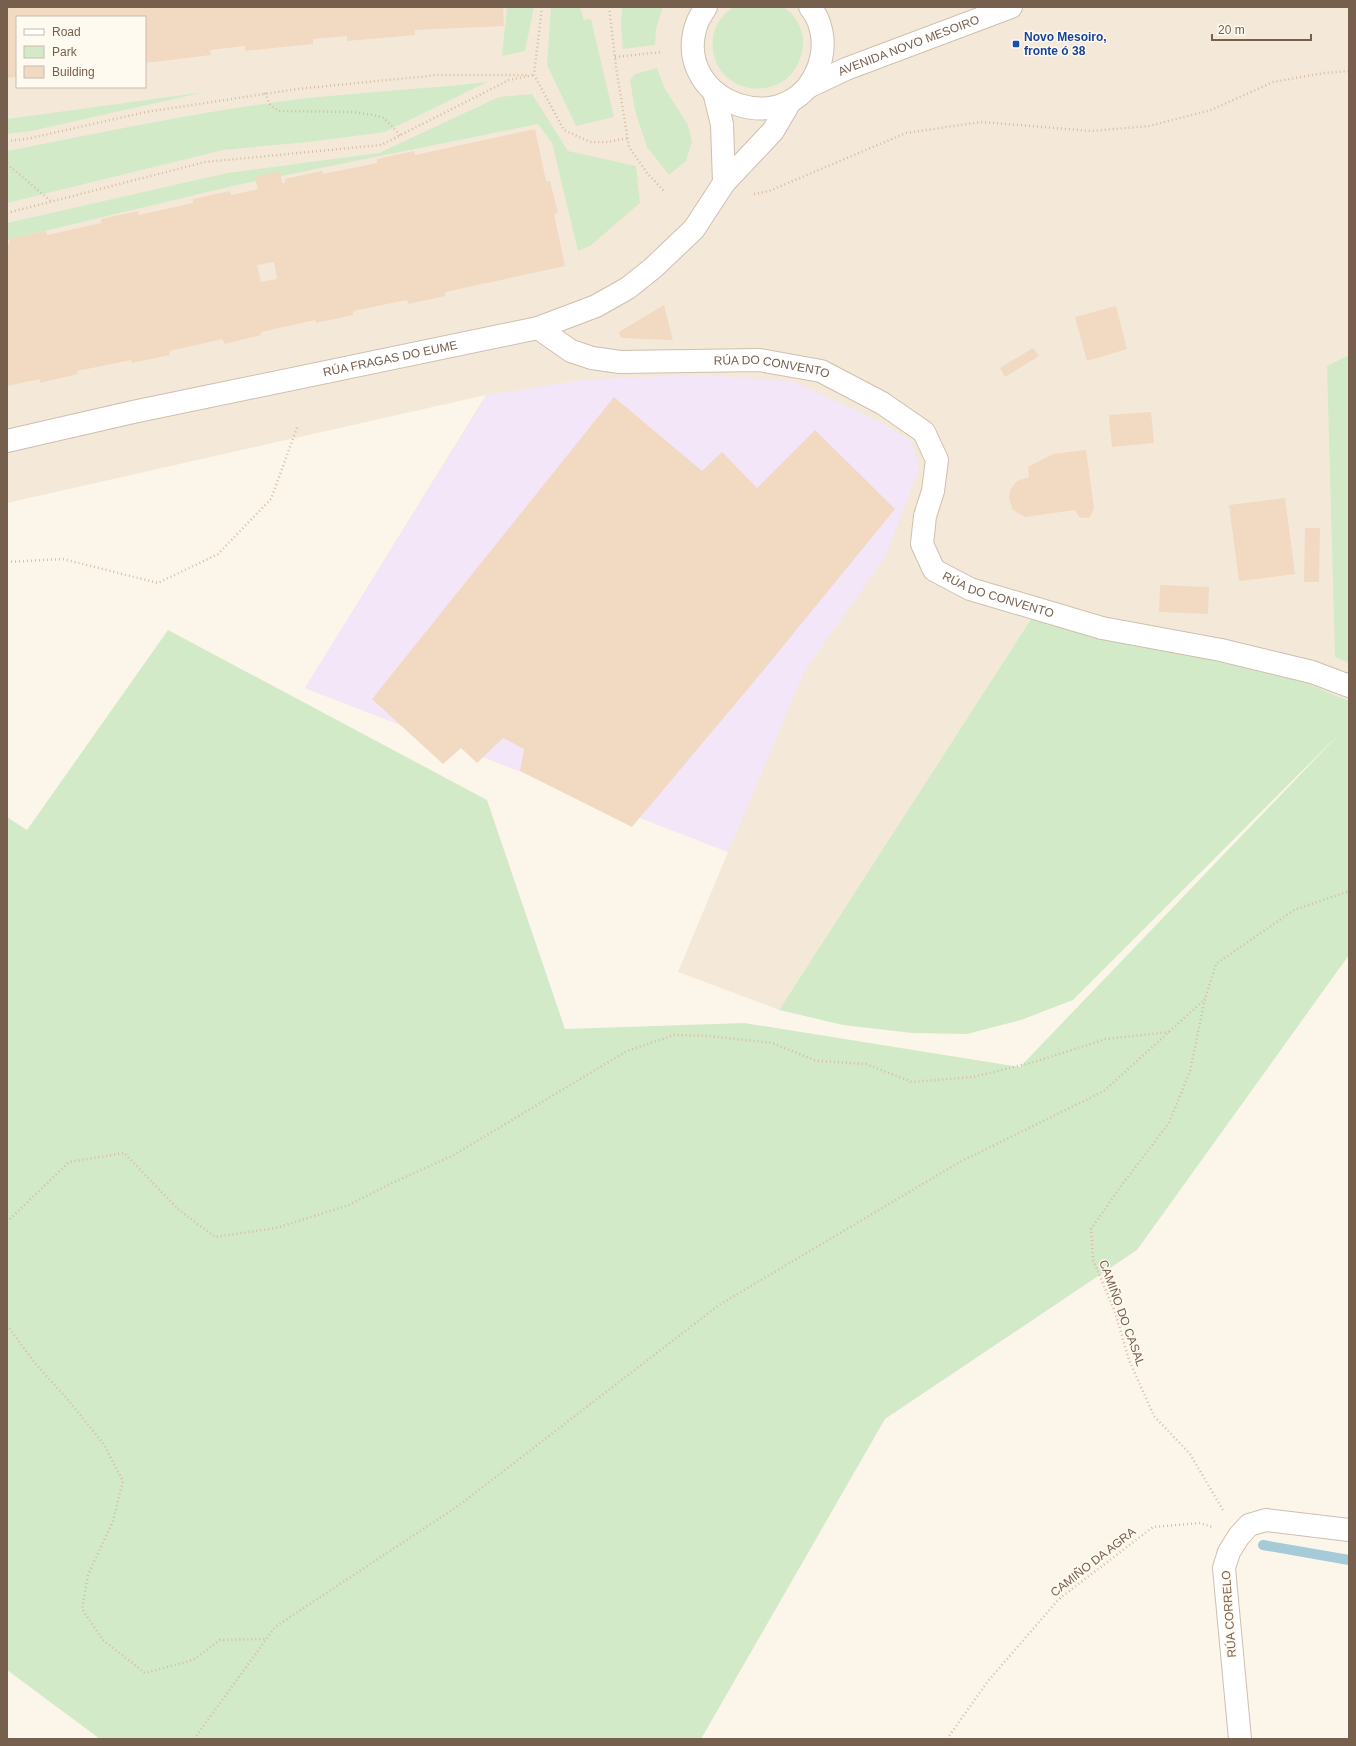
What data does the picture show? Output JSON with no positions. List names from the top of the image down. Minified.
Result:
{"streets":{"street":["AVENIDA NOVO MESOIRO","RÚA FRAGAS DO EUME","RÚA DO CONVENTO","RÚA CORRELO"],"path":["CAMIÑO DO CASAL","CAMIÑO DA AGRA"]},"crossings":[["RÚA FRAGAS DO EUME","RÚA DO CONVENTO"],["CAMIÑO DO CASAL","CAMIÑO DA AGRA"],["CAMIÑO DO CASAL","RÚA CORRELO"],["CAMIÑO DA AGRA","RÚA CORRELO"]],"places":{"transit":["Novo Mesoiro, fronte ó 38"]},"legend":["Road","Park","Building"],"scale_bar":"20 m"}
